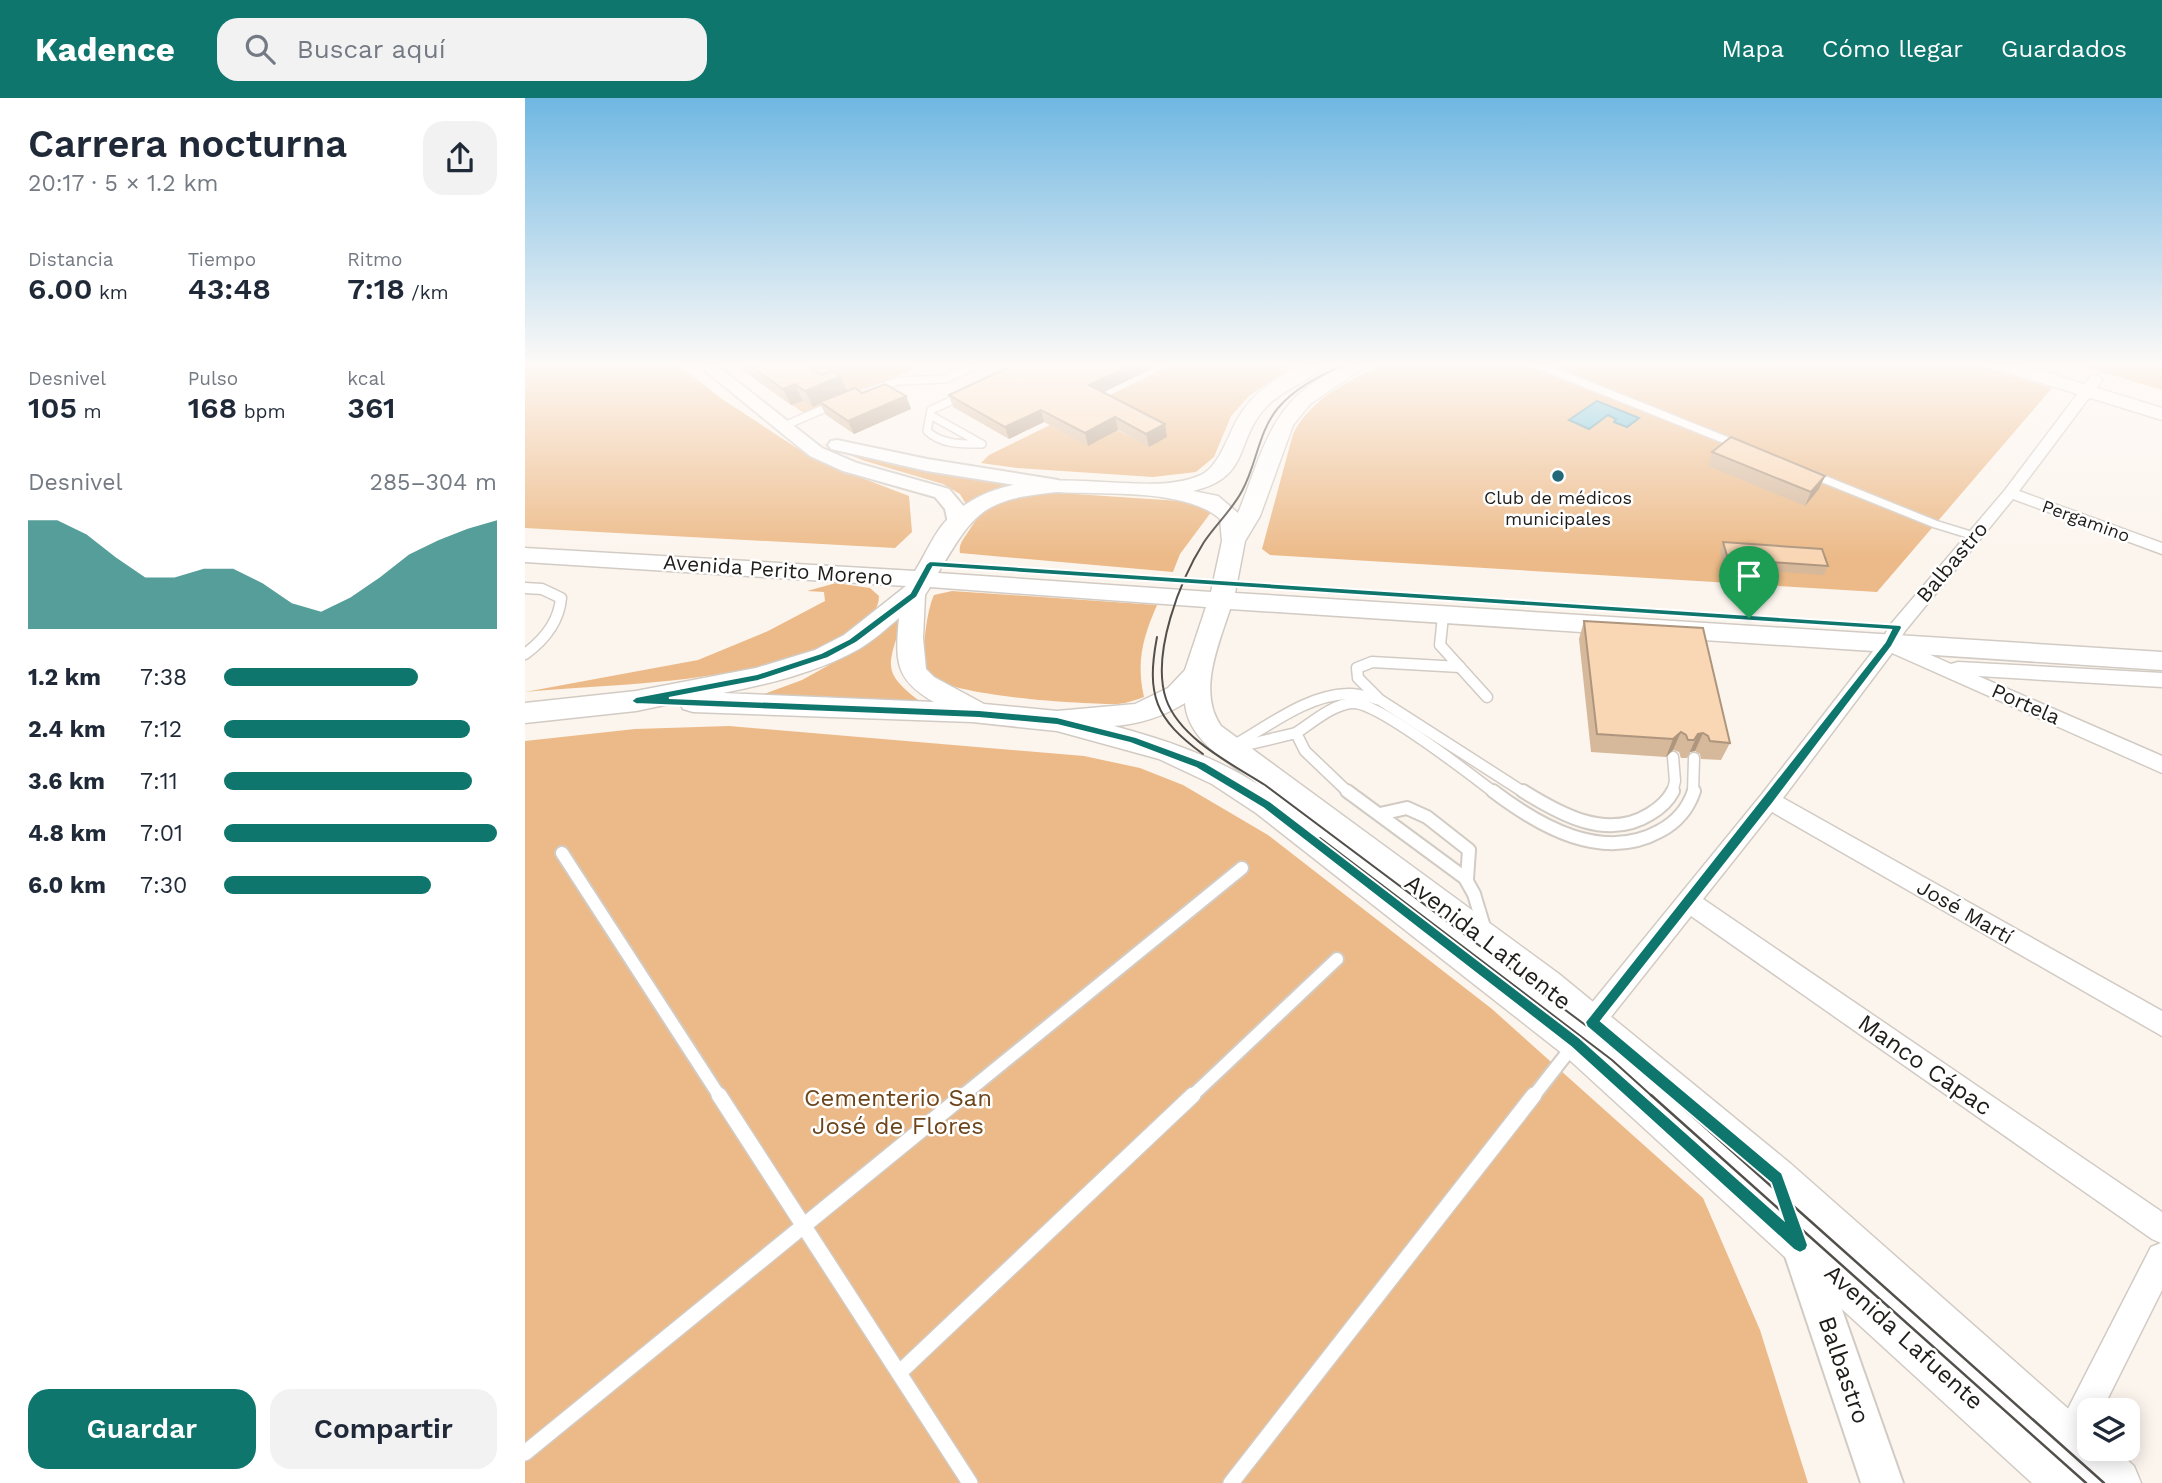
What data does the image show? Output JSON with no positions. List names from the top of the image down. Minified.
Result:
{"streets":{"main road":["Avenida Perito Moreno","Avenida Lafuente"],"street":["Pergamino","Balbastro","Portela","José Martí","Manco Cápac"]},"crossings":[["Pergamino","Balbastro"],["Balbastro","Avenida Perito Moreno"],["Balbastro","Portela"],["Balbastro","José Martí"],["Balbastro","Avenida Lafuente"],["Balbastro","Manco Cápac"],["Avenida Perito Moreno","Portela"],["Avenida Perito Moreno","Avenida Lafuente"]],"parks":["Cementerio San José de Flores"],"places":["Club de médicos municipales"],"page":{"header":"Kadence","search":"Buscar aquí","nav":["Mapa","Cómo llegar","Guardados"],"heading":["Carrera nocturna","20:17 · 5 × 1.2 km"],"stats":[["Distancia","6.00 km"],["Tiempo","43:48"],["Ritmo","7:18 /km"],["Desnivel","105 m"],["Pulso","168 bpm"],["kcal","361"]],"chart":["Desnivel","285–304 m"],"list":[{"name":"1.2 km","note":"7:38"},{"name":"2.4 km","note":"7:12"},{"name":"3.6 km","note":"7:11"},{"name":"4.8 km","note":"7:01"},{"name":"6.0 km","note":"7:30"}],"buttons":["Guardar","Compartir"]}}
